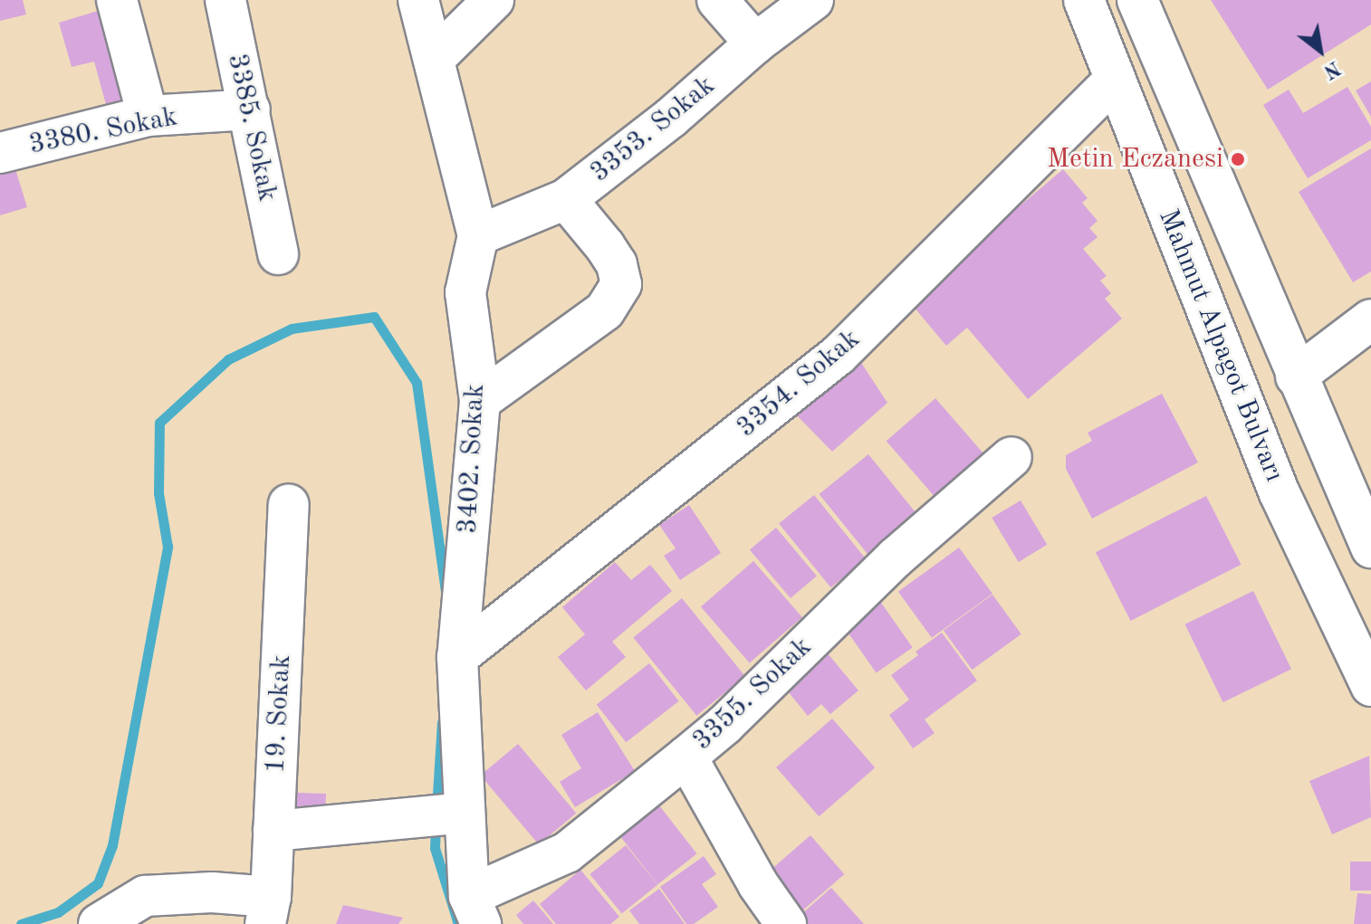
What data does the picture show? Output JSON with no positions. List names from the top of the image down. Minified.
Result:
{"streets":{"street":["3385. Sokak","3353. Sokak","3380. Sokak","Mahmut Alpagot Bulvarı","3354. Sokak","3402. Sokak","3355. Sokak","19. Sokak"]},"crossings":[["3385. Sokak","3380. Sokak"],["3353. Sokak","3402. Sokak"],["Mahmut Alpagot Bulvarı","3354. Sokak"],["3354. Sokak","3402. Sokak"],["3402. Sokak","3355. Sokak"]],"places":["Metin Eczanesi"],"north":"bottom right"}
